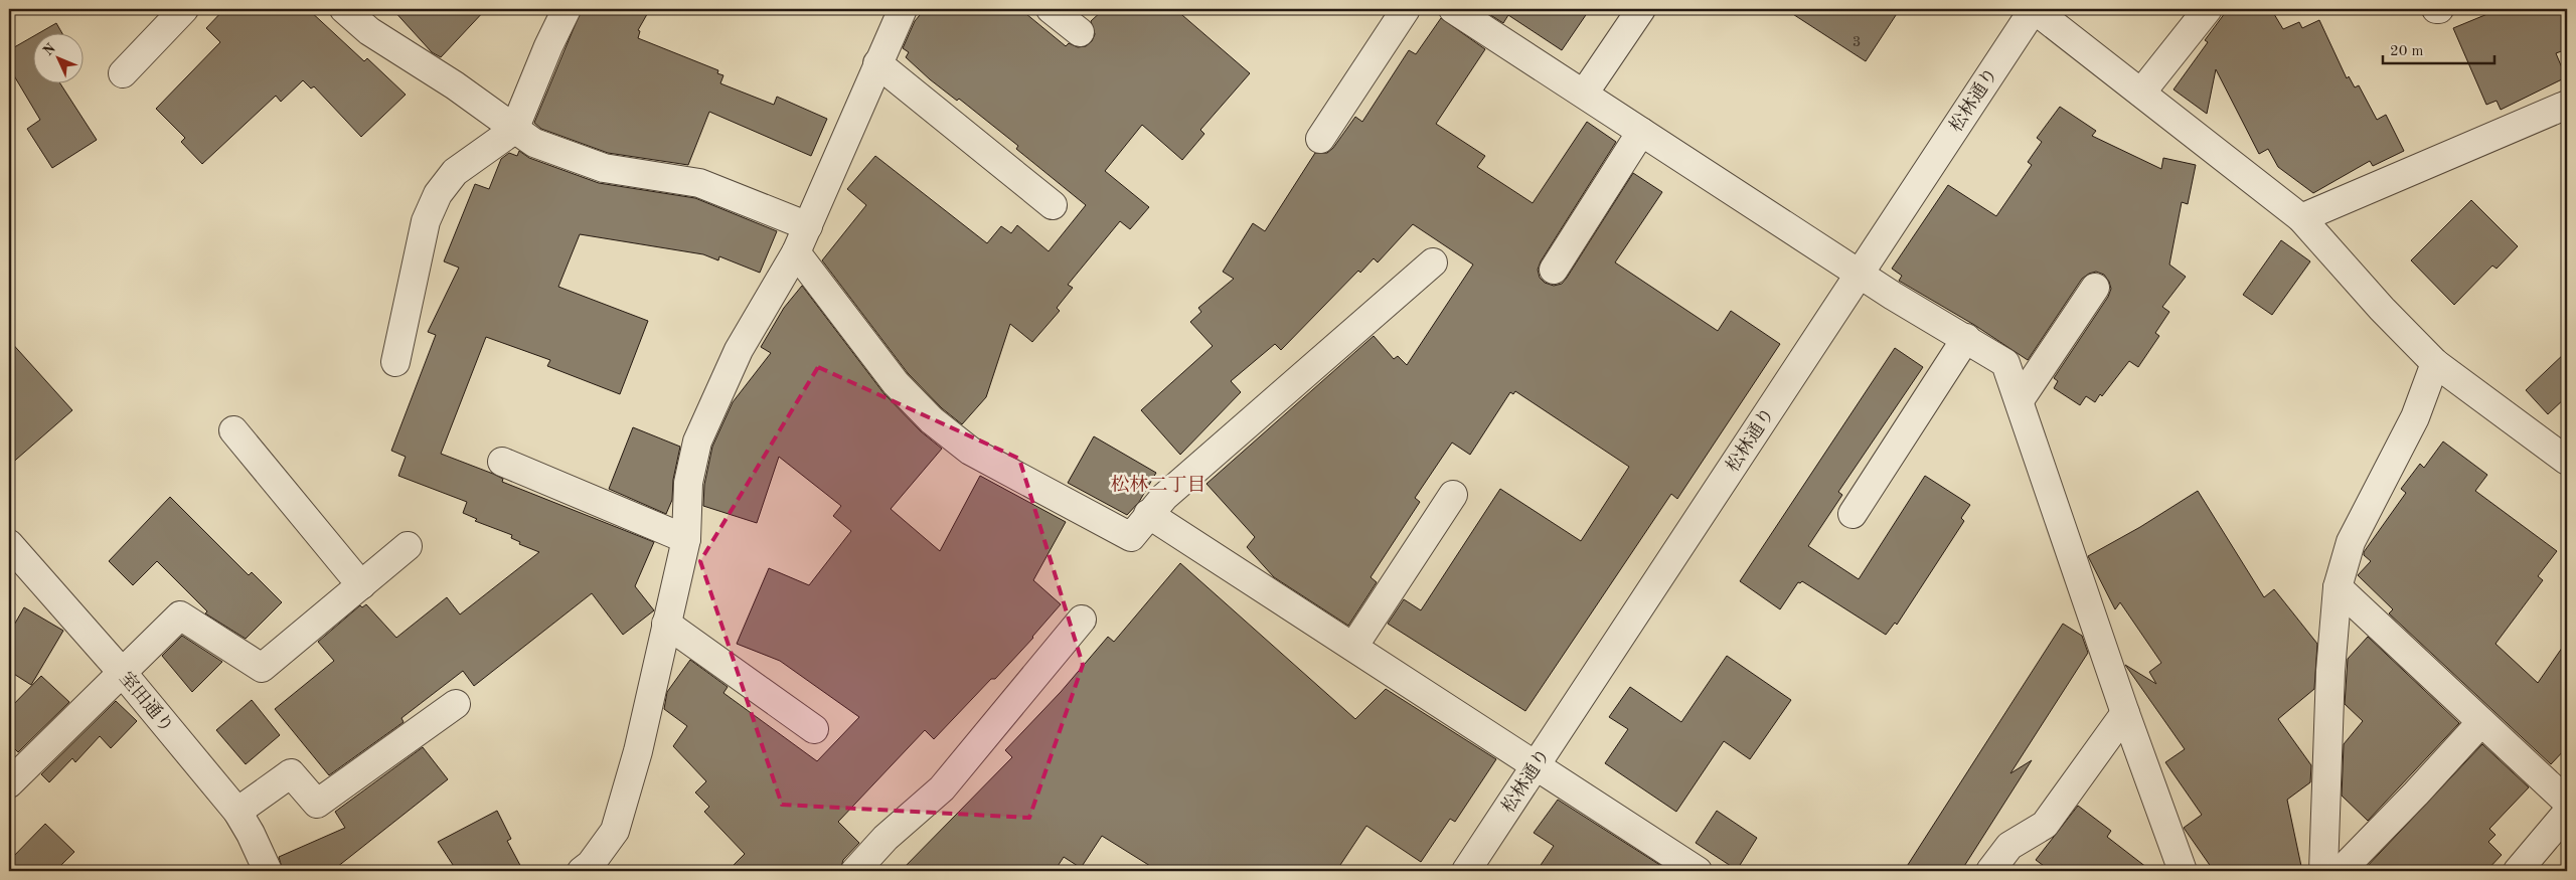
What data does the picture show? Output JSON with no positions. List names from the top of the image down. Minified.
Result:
{"streets":{"street":["松林通り","室田通り"]},"districts":["松林二丁目"],"house_numbers":["3"],"scale_bar":"20 m","north":"top left"}
